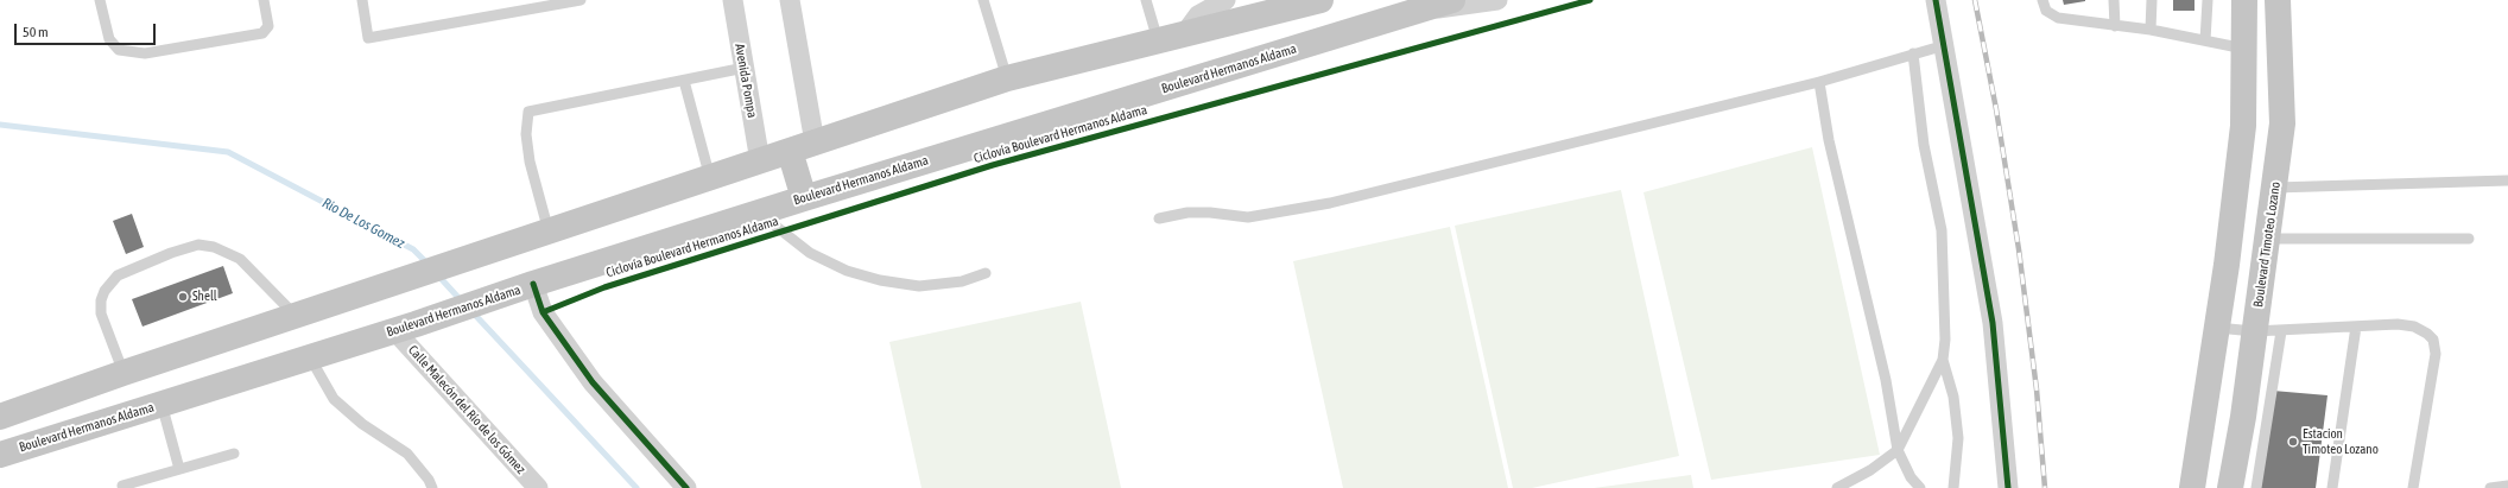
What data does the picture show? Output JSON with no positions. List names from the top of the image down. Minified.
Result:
{"streets":{"main road":["Boulevard Hermanos Aldama","Boulevard Timoteo Lozano"],"street":["Avenida Pompa","Calle Malecón del Río de los Gómez"],"cycle path":["Ciclovía Boulevard Hermanos Aldama"]},"crossings":[["Boulevard Hermanos Aldama","Calle Malecón del Río de los Gómez"]],"water":["Rio De Los Gomez"],"places":["Shell","Estacion Timoteo Lozano"],"scale_bar":"50 m"}
